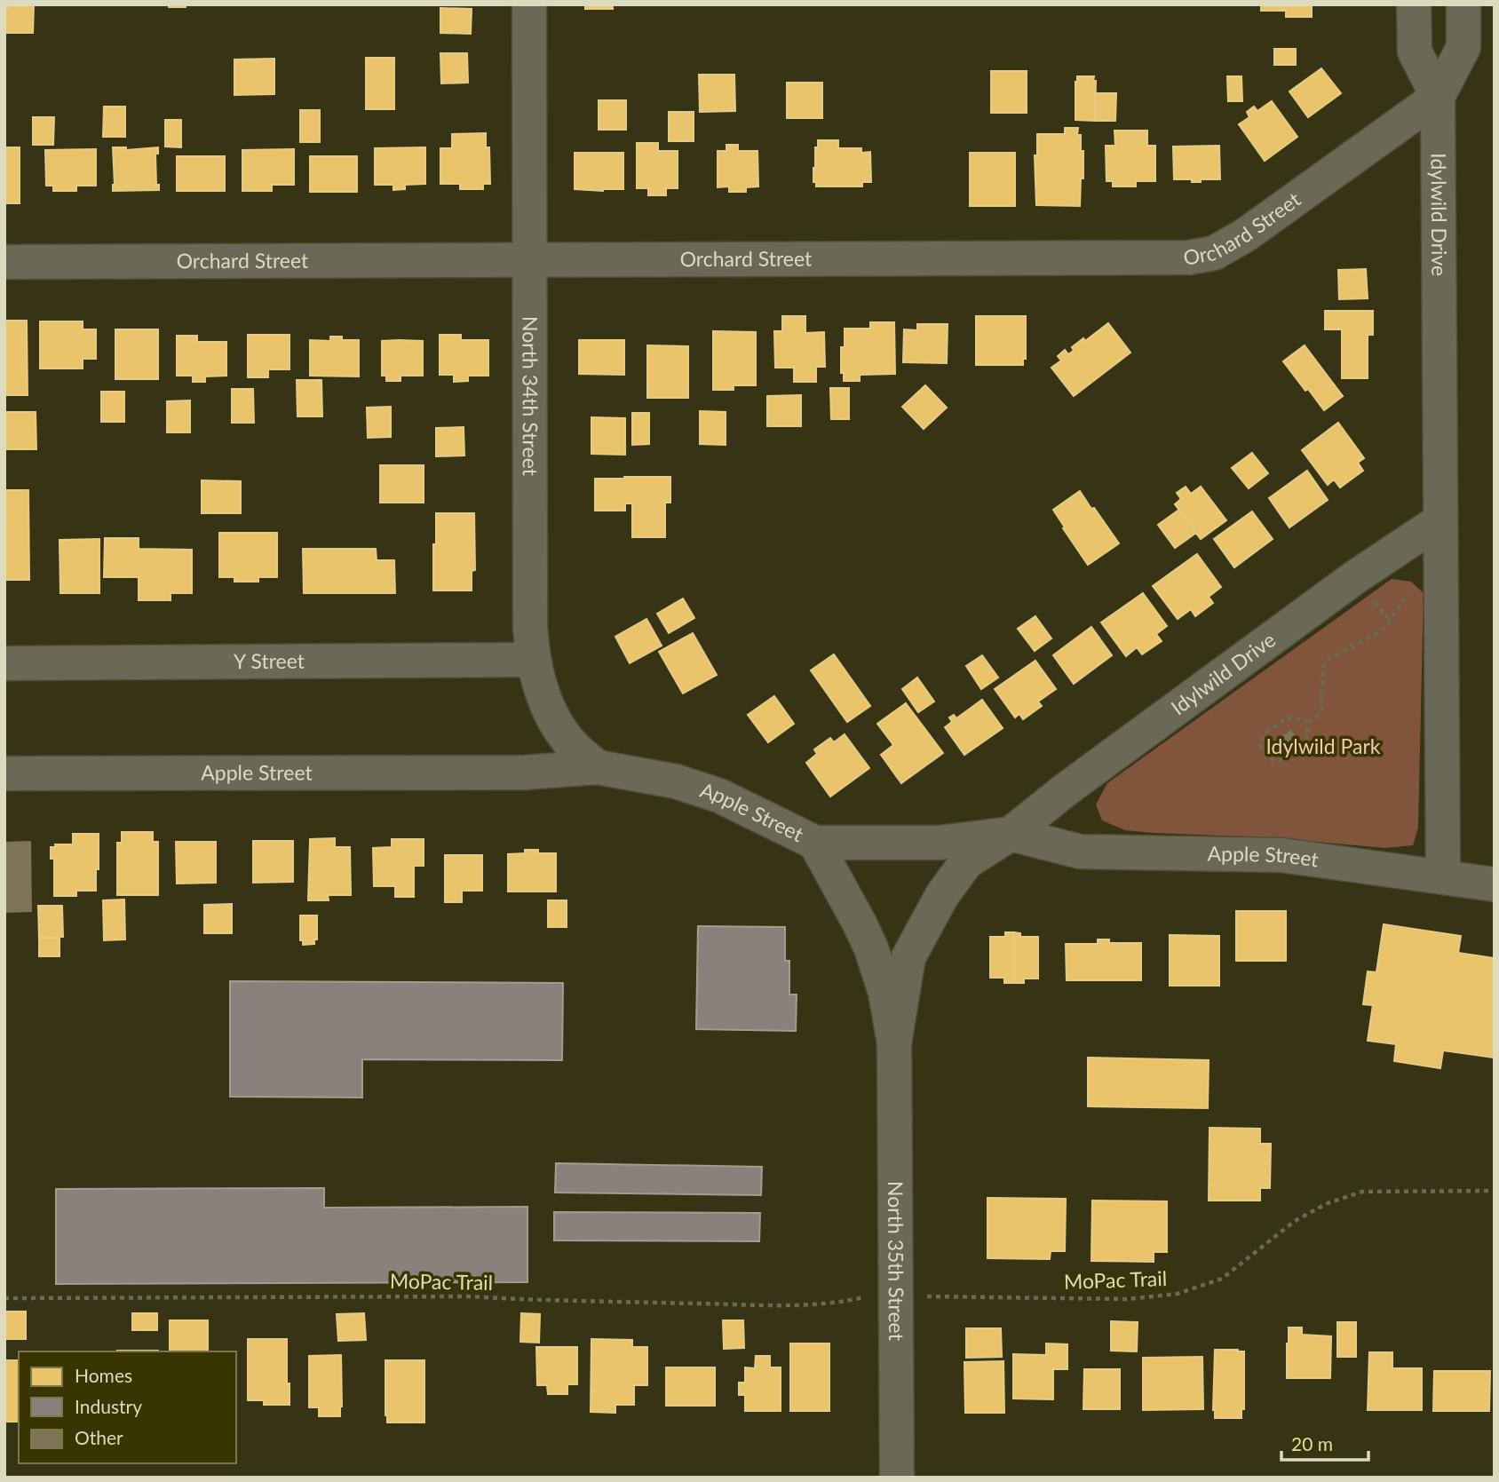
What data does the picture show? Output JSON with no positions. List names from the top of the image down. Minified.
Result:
{"streets":{"street":["Idylwild Drive","Orchard Street","North 34th Street","Y Street","Apple Street","North 35th Street"],"path":["MoPac Trail"]},"crossings":[["Idylwild Drive","Orchard Street"],["Idylwild Drive","Apple Street"],["Idylwild Drive","North 35th Street"],["Orchard Street","North 34th Street"],["North 34th Street","Y Street"],["North 34th Street","Apple Street"],["Apple Street","North 35th Street"]],"parks":["Idylwild Park"],"legend":["Homes","Industry","Other"],"scale_bar":"20 m"}
